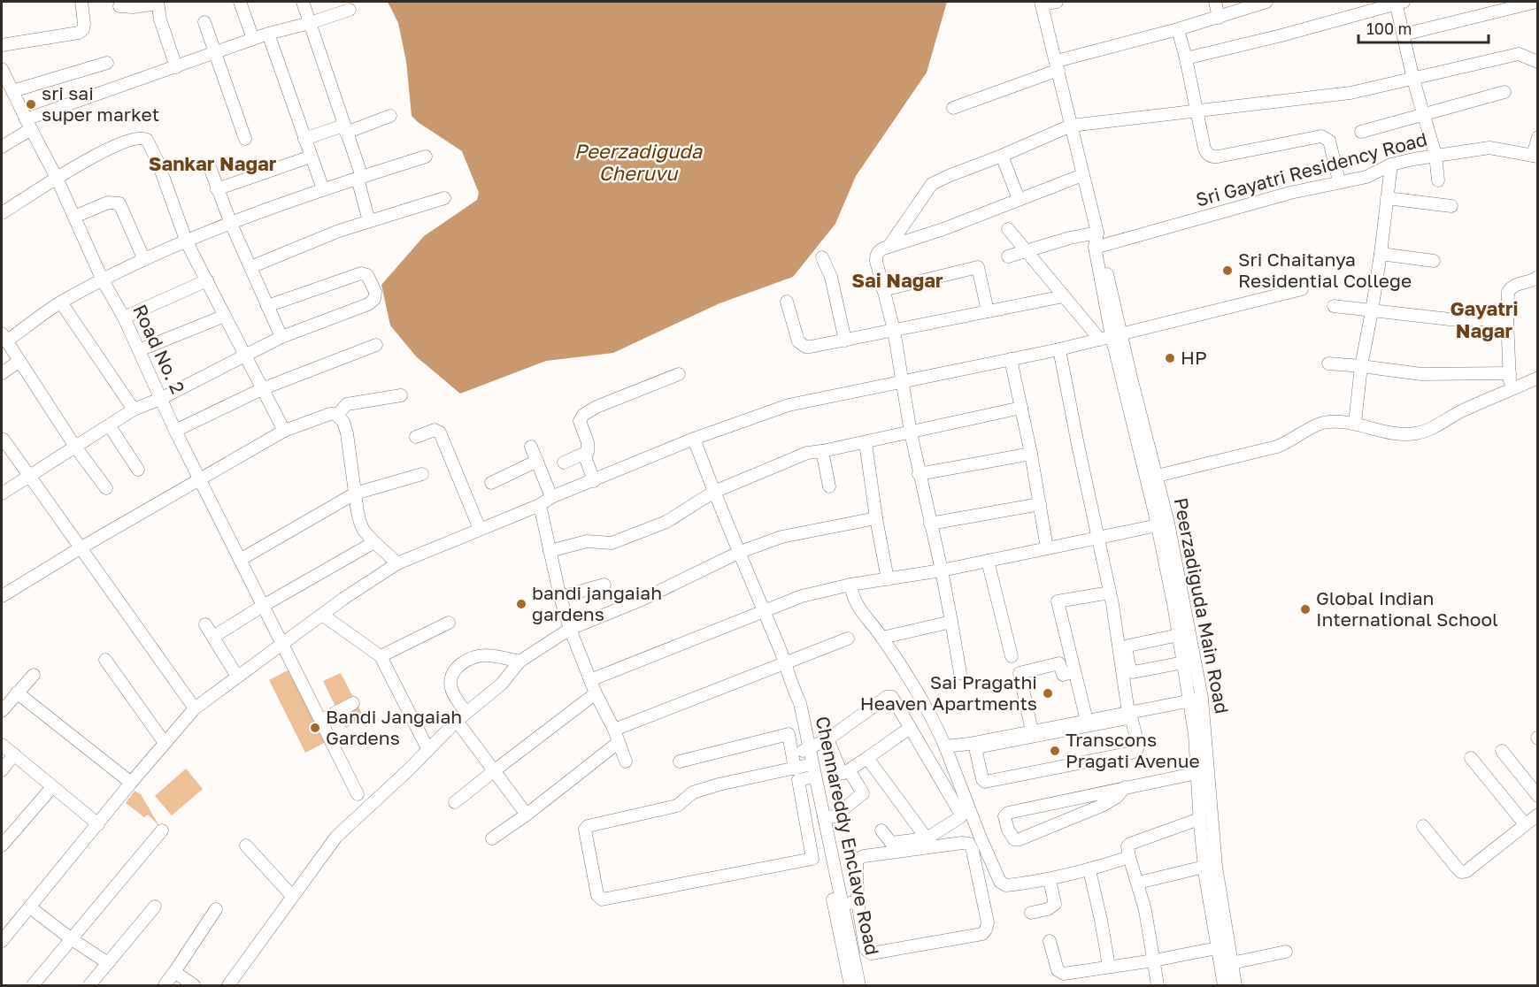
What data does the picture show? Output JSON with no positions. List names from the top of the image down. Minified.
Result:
{"streets":{"street":["Sri Gayatri Residency Road","Road No. 2","Peerzadiguda Main Road","Chennareddy Enclave Road"]},"crossings":[["Sri Gayatri Residency Road","Peerzadiguda Main Road"]],"districts":["Sankar Nagar","Sai Nagar","Gayatri Nagar"],"water":["Peerzadiguda Cheruvu"],"places":["sri sai super market","Sri Chaitanya Residential College","HP","bandi jangaiah gardens","Global Indian International School","Sai Pragathi Heaven Apartments","Bandi Jangaiah Gardens","Transcons Pragati Avenue"],"scale_bar":"100 m"}
